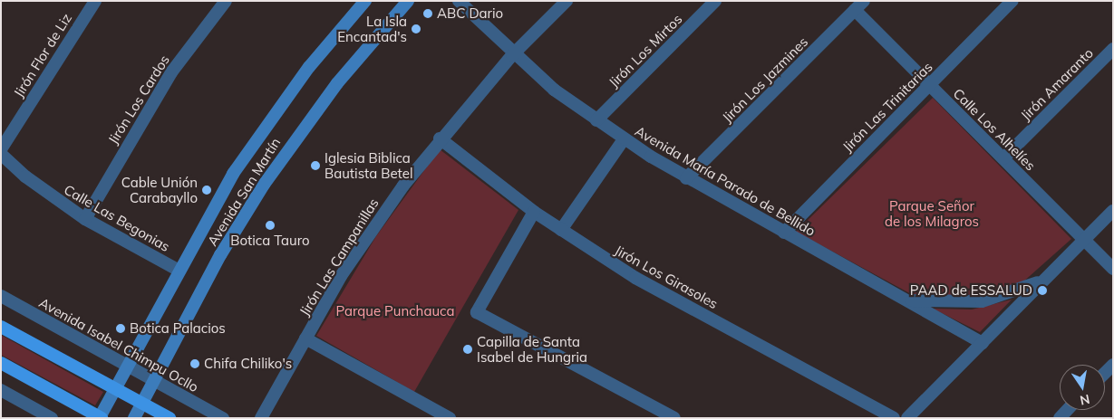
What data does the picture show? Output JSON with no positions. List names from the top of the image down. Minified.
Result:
{"streets":{"main road":["Avenida San Martín"],"street":["Jirón Los Mirtos","Jirón Flor de Liz","Jirón Los Jazmines","Jirón Amaranto","Jirón Los Cardos","Jirón Las Trinitarias","Calle Los Alhelíes","Avenida María Parado de Bellido","Calle Las Begonias","Jirón Las Campanillas","Jirón Los Girasoles","Avenida Isabel Chimpu Ocllo"]},"crossings":[["Jirón Los Mirtos","Avenida María Parado de Bellido"],["Jirón Los Jazmines","Calle Los Alhelíes"],["Jirón Los Jazmines","Avenida María Parado de Bellido"],["Jirón Amaranto","Calle Los Alhelíes"],["Jirón Los Cardos","Calle Las Begonias"],["Jirón Las Trinitarias","Calle Los Alhelíes"],["Jirón Las Trinitarias","Avenida María Parado de Bellido"],["Avenida María Parado de Bellido","Jirón Las Campanillas"],["Avenida San Martín","Calle Las Begonias"],["Avenida San Martín","Avenida Isabel Chimpu Ocllo"],["Jirón Las Campanillas","Jirón Los Girasoles"]],"parks":["Parque Señor de los Milagros","Parque Punchauca"],"places":["ABC Dario","La Isla Encantad's","Iglesia Biblica Bautista Betel","Cable Unión Carabayllo","Botica Tauro","PAAD de ESSALUD","Botica Palacios","Capilla de Santa Isabel de Hungria","Chifa Chiliko's"],"north":"bottom"}
